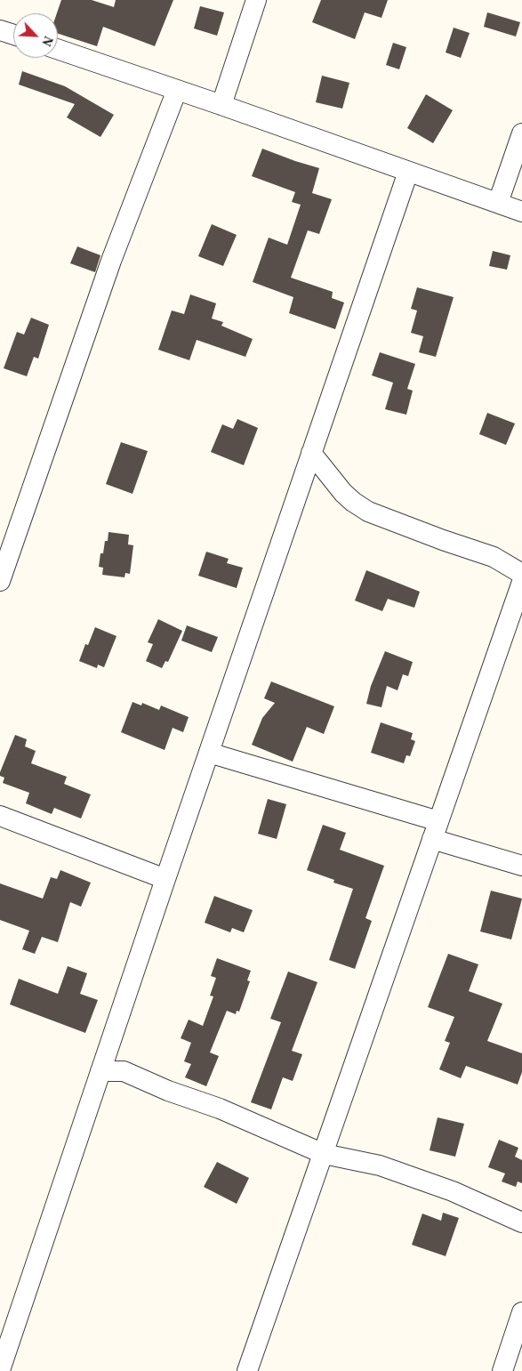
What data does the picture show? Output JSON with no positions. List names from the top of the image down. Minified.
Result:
{"north":"bottom right"}
